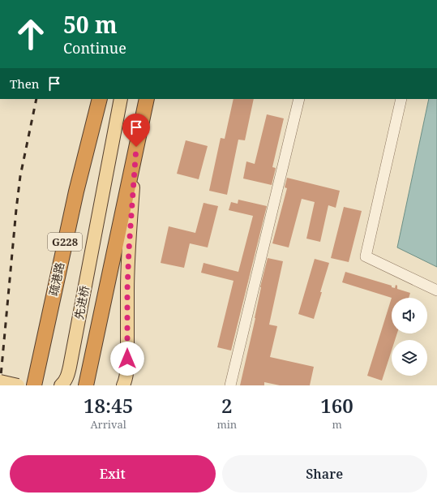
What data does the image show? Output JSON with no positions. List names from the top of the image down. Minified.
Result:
{"streets":{"highway":["G228","疏港路"],"main road":["先进桥"]},"page":{"turn":["50 m","Continue"],"then":"Then","eta":["18:45","Arrival","2","min","160","m"],"buttons":["Exit","Share"]}}
